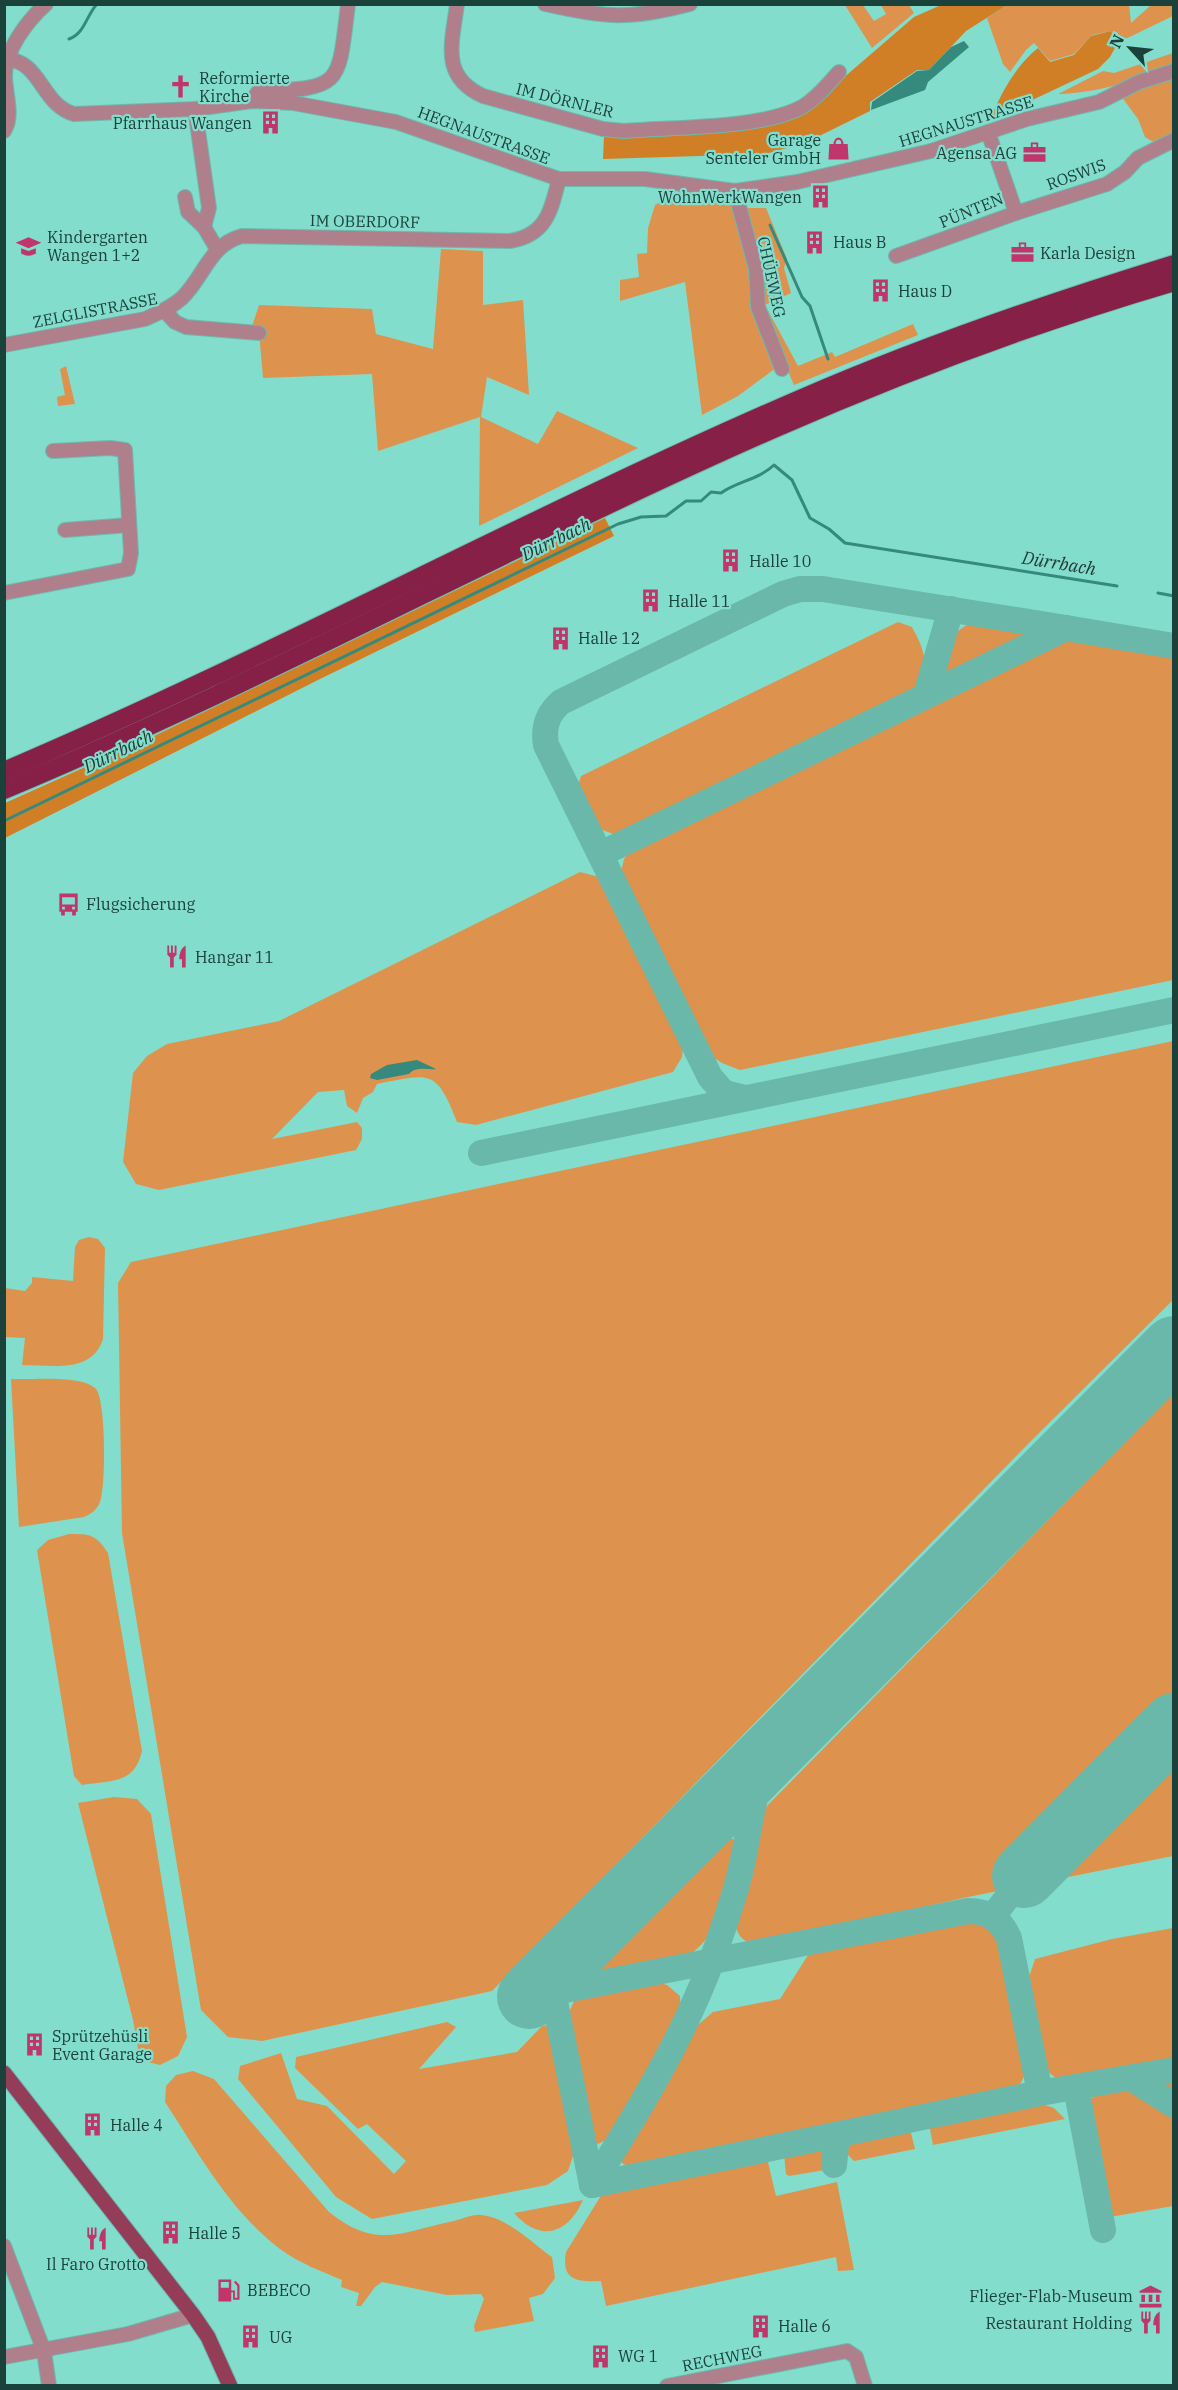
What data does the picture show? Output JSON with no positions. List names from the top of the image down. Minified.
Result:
{"streets":{"street":["IM DÖRNLER","HEGNAUSTRASSE","ROSWIS","PÜNTEN","IM OBERDORF","CHÜEWEG","ZELGLISTRASSE","RECHWEG"]},"crossings":[["HEGNAUSTRASSE","PÜNTEN"],["HEGNAUSTRASSE","IM OBERDORF"],["HEGNAUSTRASSE","CHÜEWEG"],["ROSWIS","PÜNTEN"],["IM OBERDORF","ZELGLISTRASSE"]],"water":["Dürrbach"],"places":{"church":["Reformierte Kirche"],"building":["Pfarrhaus Wangen","WohnWerkWangen","Haus B","Haus D","Halle 10","Halle 11","Halle 12","Sprützehüsli Event Garage","Halle 4","Halle 5","Halle 6","UG","WG 1"],"shop":["Garage Senteler GmbH"],"office":["Agensa AG","Karla Design"],"school or university":["Kindergarten Wangen 1+2"],"bus stop":["Flugsicherung"],"restaurant":["Hangar 11","Il Faro Grotto","Restaurant Holding"],"fuel station":["BEBECO"],"museum":["Flieger-Flab-Museum"]},"north":"top left"}
